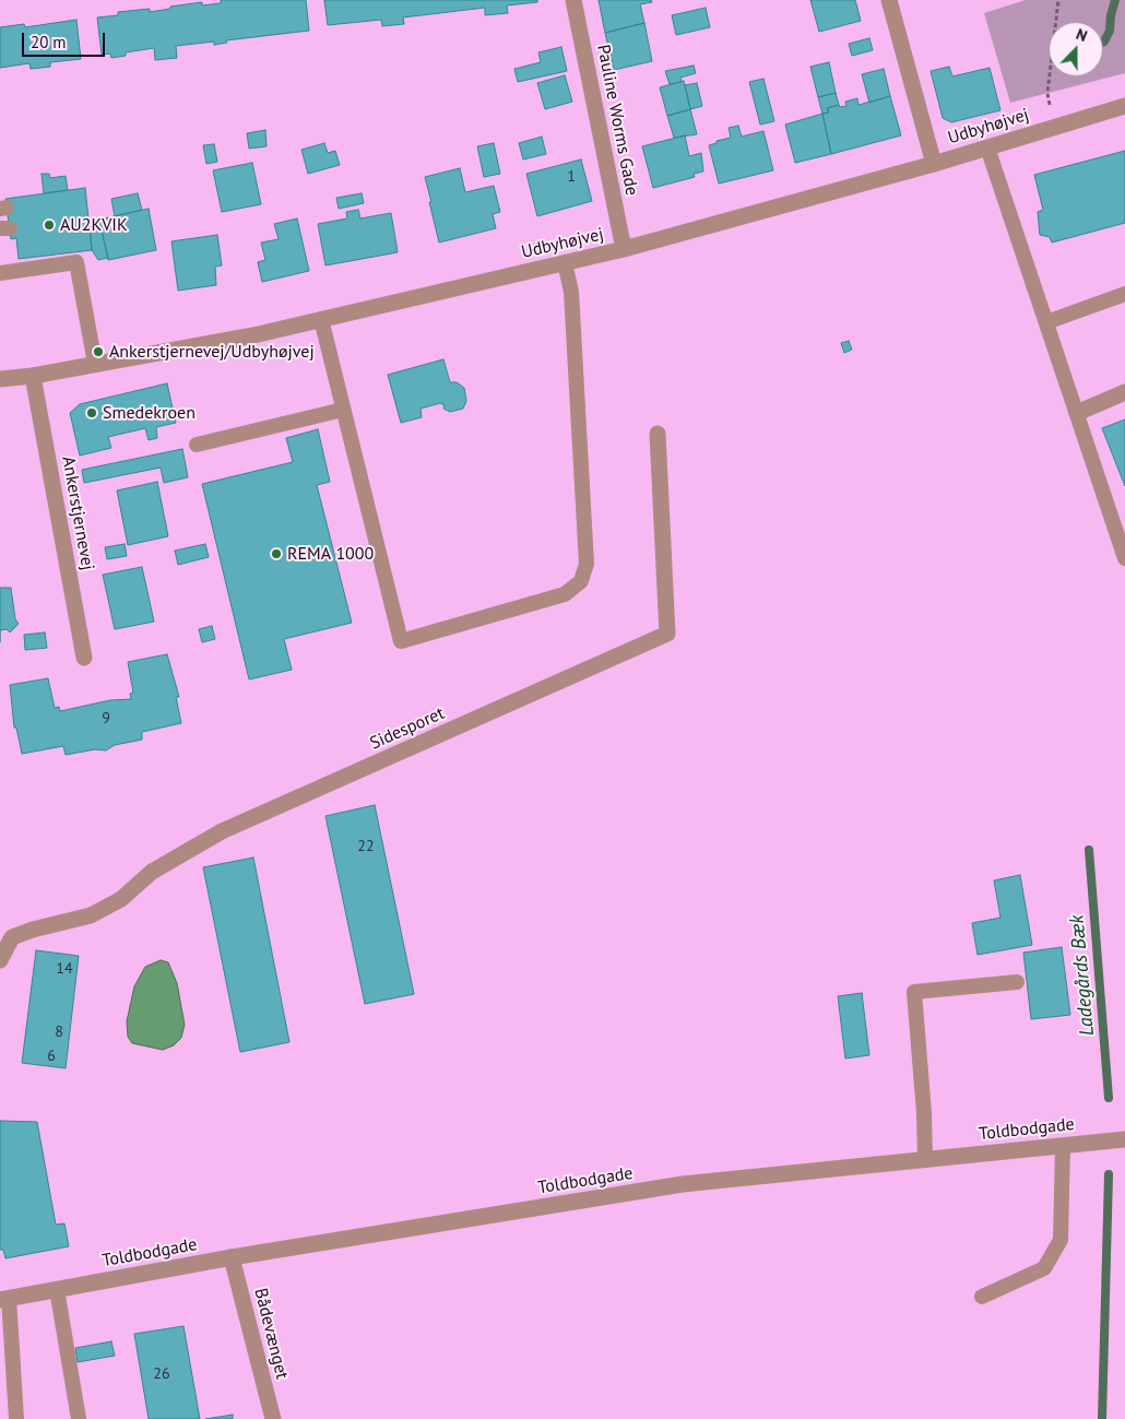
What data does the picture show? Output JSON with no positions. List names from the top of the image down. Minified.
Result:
{"streets":{"street":["Pauline Worms Gade","Udbyhøjvej","Ankerstjernevej","Sidesporet","Toldbodgade","Bådevænget"]},"crossings":[["Pauline Worms Gade","Udbyhøjvej"],["Udbyhøjvej","Ankerstjernevej"],["Toldbodgade","Bådevænget"]],"water":["Ladegårds Bæk"],"places":["AU2KVIK","Ankerstjernevej/Udbyhøjvej","Smedekroen","REMA 1000"],"house_numbers":["1","9","22","14","8","6","26"],"scale_bar":"20 m","north":"top"}
